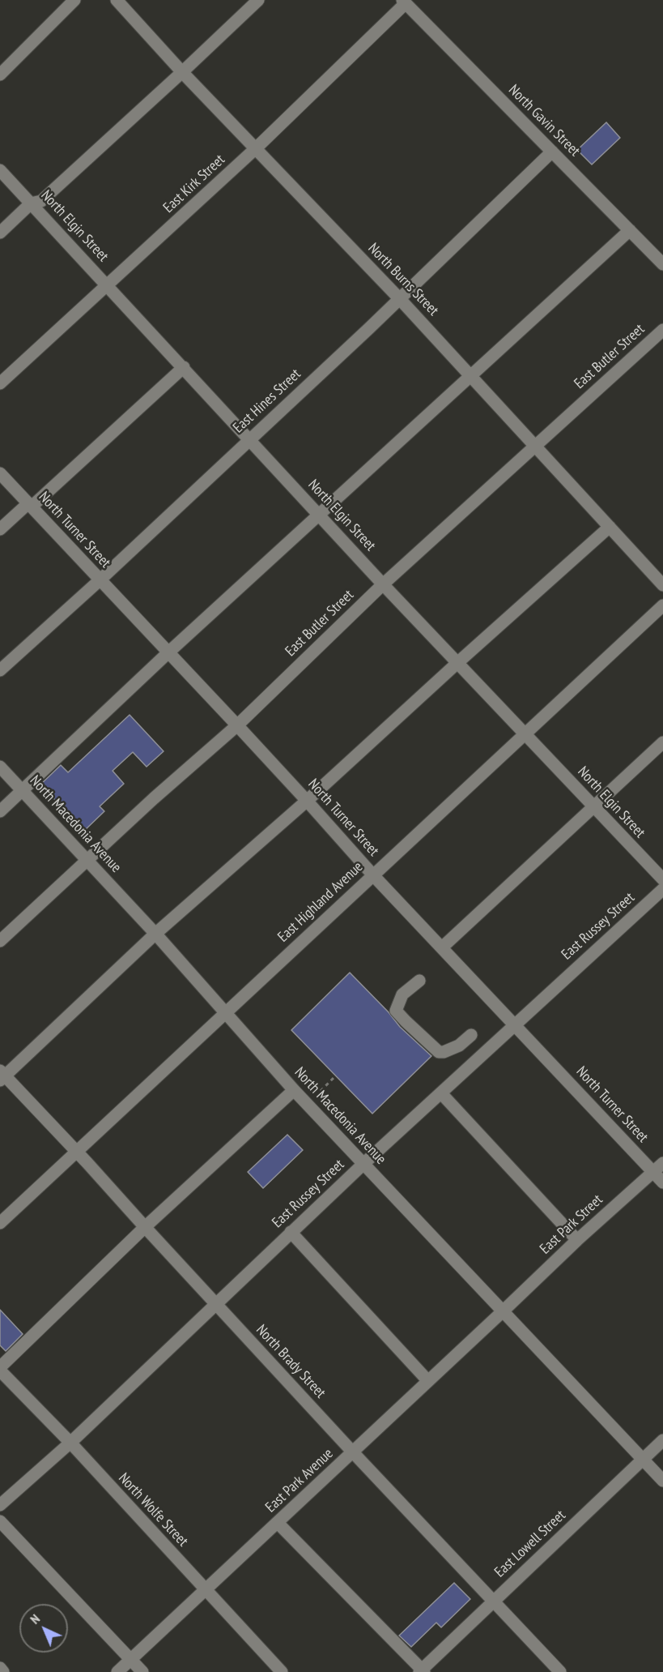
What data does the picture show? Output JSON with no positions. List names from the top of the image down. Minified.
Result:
{"streets":{"street":["North Gavin Street","East Kirk Street","North Elgin Street","North Burns Street","East Butler Street","East Hines Street","North Turner Street","North Macedonia Avenue","East Highland Avenue","East Russey Street","East Park Street","North Brady Street","East Park Avenue","North Wolfe Street","East Lowell Street"]},"crossings":[["North Gavin Street","East Kirk Street"],["North Gavin Street","East Hines Street"],["East Kirk Street","North Elgin Street"],["East Kirk Street","North Burns Street"],["North Elgin Street","East Butler Street"],["North Elgin Street","East Hines Street"],["North Elgin Street","East Highland Avenue"],["North Burns Street","East Butler Street"],["North Burns Street","East Hines Street"],["East Butler Street","North Turner Street"],["East Butler Street","North Macedonia Avenue"],["East Hines Street","North Turner Street"],["North Turner Street","East Highland Avenue"],["North Turner Street","East Russey Street"],["North Turner Street","East Park Street"],["North Macedonia Avenue","East Highland Avenue"],["North Macedonia Avenue","East Russey Street"],["North Macedonia Avenue","East Park Street"],["North Macedonia Avenue","East Park Avenue"],["North Macedonia Avenue","East Lowell Street"],["East Highland Avenue","North Brady Street"],["East Russey Street","North Brady Street"],["East Russey Street","North Wolfe Street"],["East Park Street","East Park Avenue"],["North Brady Street","East Park Avenue"],["North Brady Street","East Lowell Street"],["East Park Avenue","North Wolfe Street"]],"north":"top left"}
